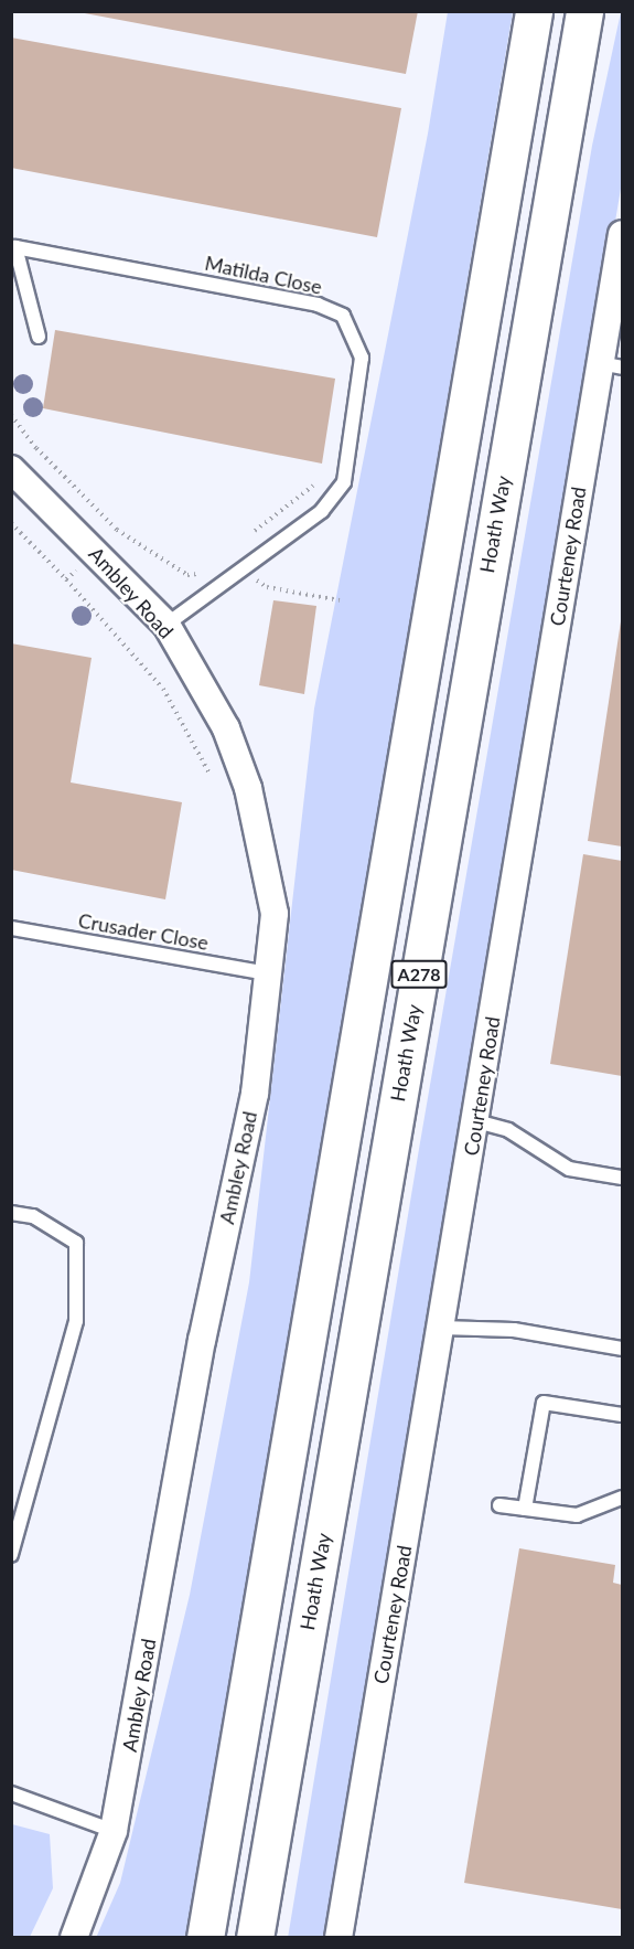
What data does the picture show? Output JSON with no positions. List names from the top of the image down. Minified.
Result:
{"streets":{"main road":["Hoath Way","A278"],"street":["Courteney Road","Ambley Road"],"lane":["Matilda Close","Crusader Close"]},"crossings":[["Matilda Close","Ambley Road"],["Ambley Road","Crusader Close"]]}
